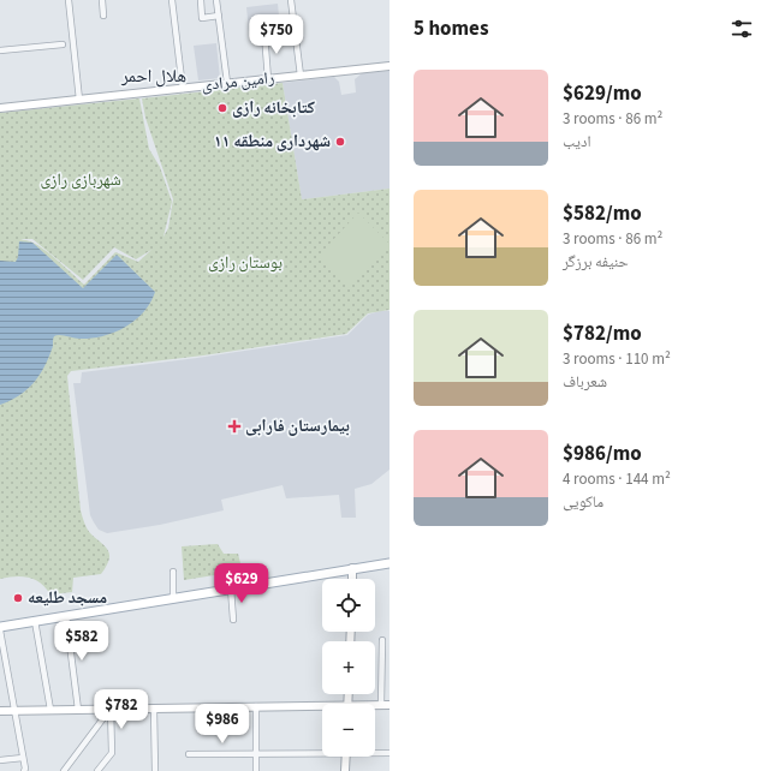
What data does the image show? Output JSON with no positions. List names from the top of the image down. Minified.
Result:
{"streets":{"street":["رامین مرادی"]},"districts":["هلال احمر"],"parks":["شهربازی رازی","بوستان رازی"],"places":{"other":["کتابخانه رازی","شهرداری منطقه ۱۱","مسجد طلیعه"],"health":["بیمارستان فارابی"]},"page":{"heading":"5 homes","price":["$750","$629","$582","$782","$986"],"list":[{"name":"$629/mo","note":"3 rooms · 86 m² · ادیب"},{"name":"$582/mo","note":"3 rooms · 86 m² · حنیفه برزگر"},{"name":"$782/mo","note":"3 rooms · 110 m² · شعرباف"},{"name":"$986/mo","note":"4 rooms · 144 m² · ماکویی"}],"map_buttons":["+","−"]}}
